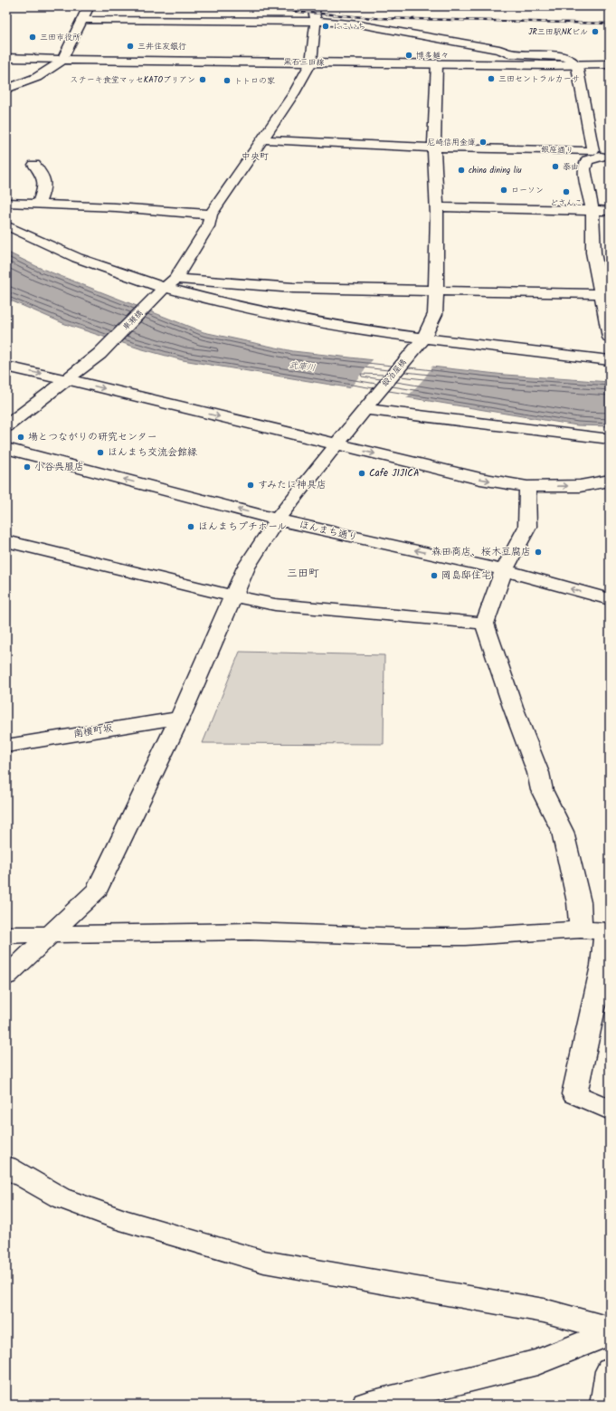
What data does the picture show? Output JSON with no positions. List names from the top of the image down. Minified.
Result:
{"streets":{"street":["黒石三田線","銀座通り","車瀬橋","鍛冶屋橋","ほんまち通り","南横町坂"]},"crossings":[["黒石三田線","車瀬橋"],["黒石三田線","鍛冶屋橋"],["銀座通り","車瀬橋"],["銀座通り","鍛冶屋橋"],["鍛冶屋橋","ほんまち通り"],["鍛冶屋橋","南横町坂"]],"districts":["中央町","三田町"],"water":["武庫川"],"places":["にこいち","JR三田駅NKビル","三田市役所","三井住友銀行","博多麺々","三田セントラルカーサ","ステーキ食堂マッセKATOブリアン","トトロの家","尼崎信用金庫","泰由","china dining liu","ローソン","どさんこ","場とつながりの研究センター","ほんまち交流会館縁","小谷呉服店","Cafe JIJICA","すみたに神具店","ほんまちプチホール","森田商店、桜木豆腐店","岡島邸住宅"]}
